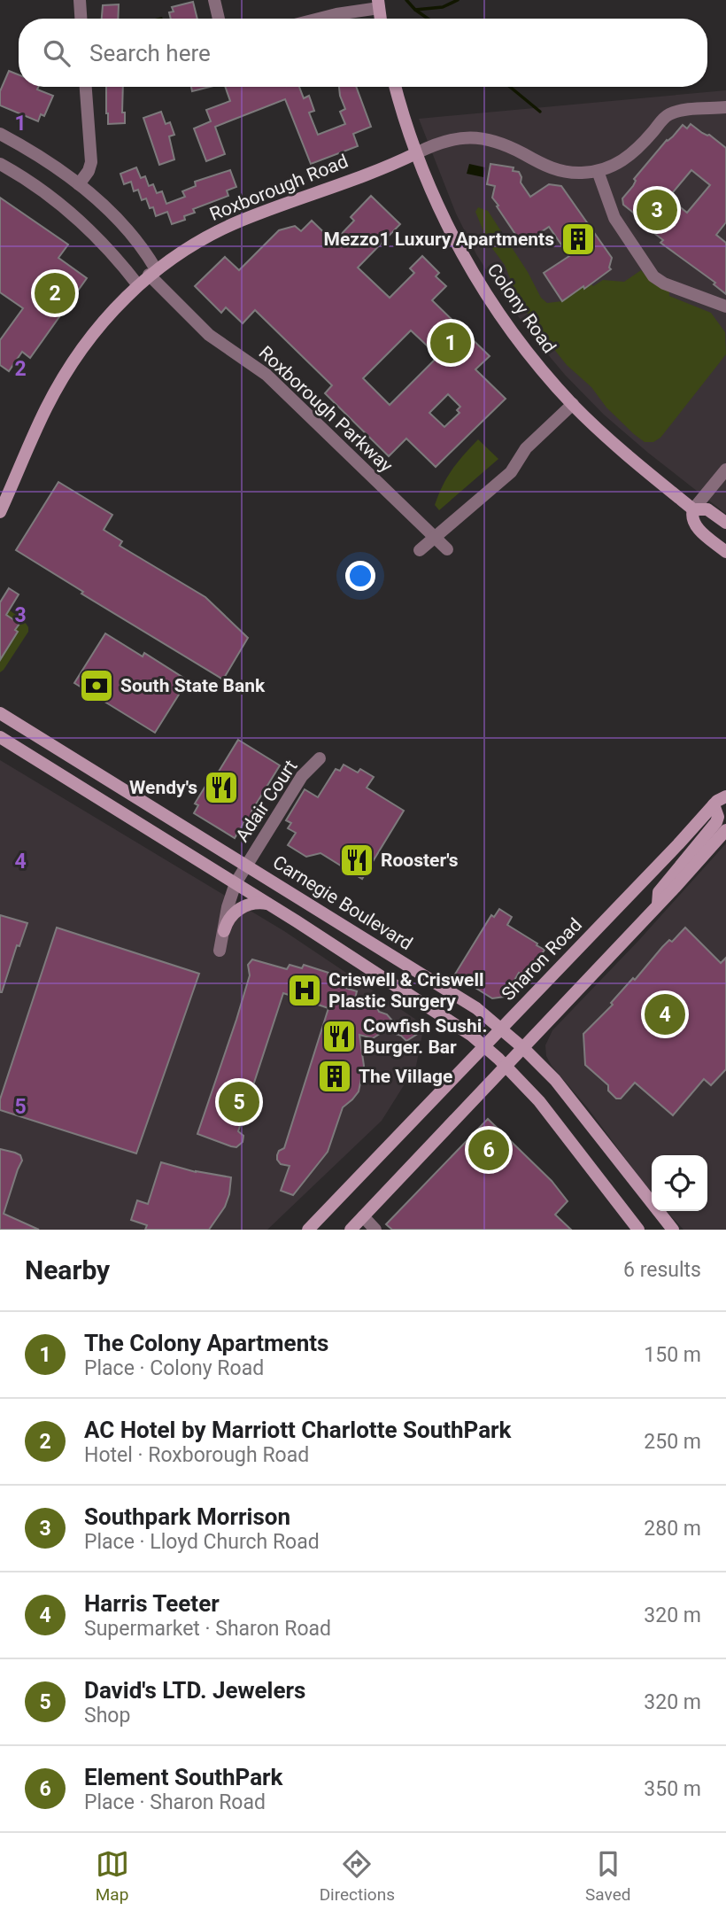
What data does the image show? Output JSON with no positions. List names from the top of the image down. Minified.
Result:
{"streets":{"street":["Roxborough Road","Colony Road","Roxborough Parkway","Adair Court","Carnegie Boulevard","Sharon Road"]},"crossings":[["Roxborough Road","Colony Road"],["Roxborough Road","Roxborough Parkway"],["Adair Court","Carnegie Boulevard"],["Carnegie Boulevard","Sharon Road"]],"places":{"building":["Mezzo1 Luxury Apartments","The Village"],"bank":["South State Bank"],"restaurant":["Wendy's","Rooster's","Cowfish Sushi. Burger. Bar"],"hospital":["Criswell & Criswell Plastic Surgery"]},"page":{"search":"Search here","pins":["3","2","1","4","5","6"],"heading":["Nearby","6 results"],"list":[{"mark":"1","name":"The Colony Apartments","note":"Place · Colony Road","value":"150 m"},{"mark":"2","name":"AC Hotel by Marriott Charlotte SouthPark","note":"Hotel · Roxborough Road","value":"250 m"},{"mark":"3","name":"Southpark Morrison","note":"Place · Lloyd Church Road","value":"280 m"},{"mark":"4","name":"Harris Teeter","note":"Supermarket · Sharon Road","value":"320 m"},{"mark":"5","name":"David's LTD. Jewelers","note":"Shop","value":"320 m"},{"mark":"6","name":"Element SouthPark","note":"Place · Sharon Road","value":"350 m"}],"nav":["Map","Directions","Saved"]},"grid":{"rows":["1","2","3","4","5"]}}
